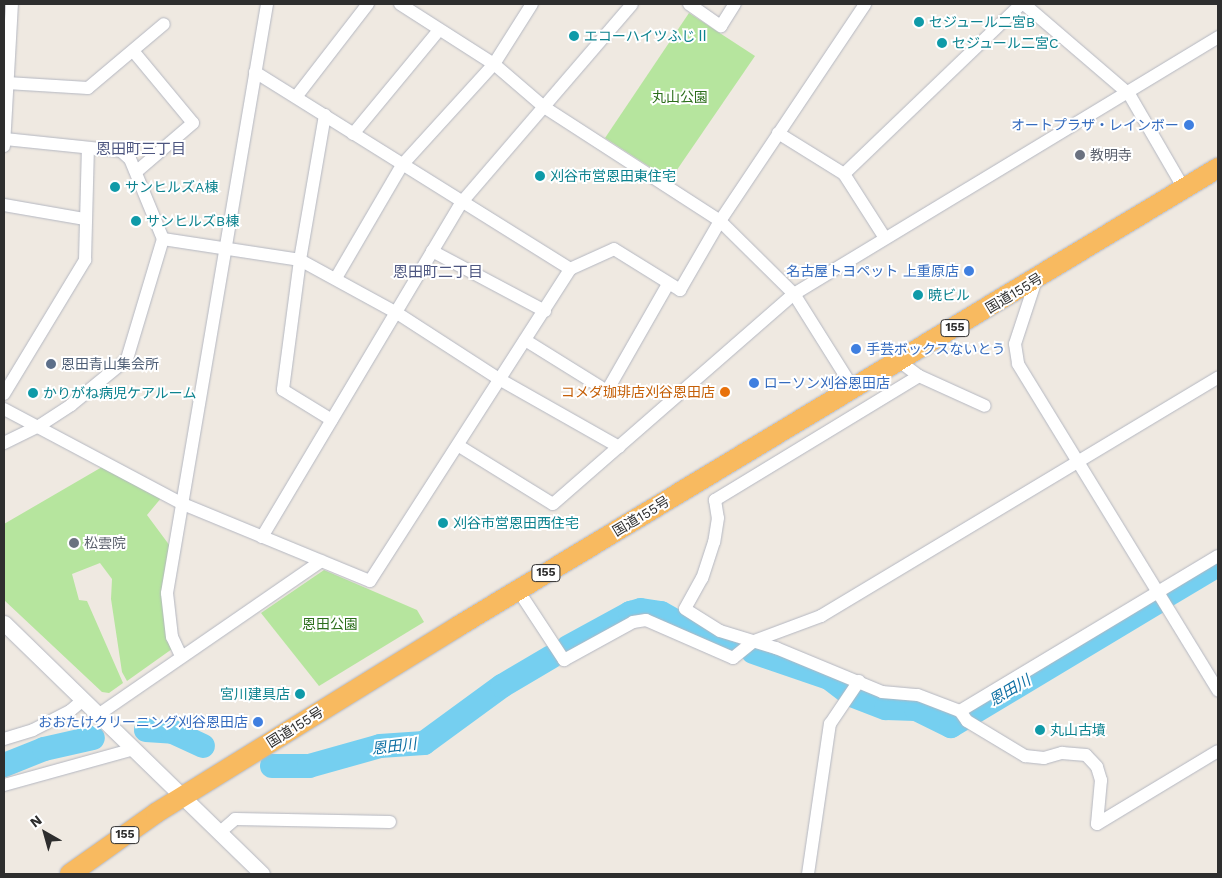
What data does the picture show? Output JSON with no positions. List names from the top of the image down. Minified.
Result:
{"streets":{"highway":["国道155号","155"]},"districts":["恩田町三丁目","恩田町二丁目"],"water":["恩田川"],"parks":["丸山公園","恩田公園"],"places":["セジュール二宮B","エコーハイツふじⅡ","セジュール二宮C","オートプラザ・レインボー","教明寺","刈谷市営恩田東住宅","サンヒルズA棟","サンヒルズB棟","名古屋トヨペット 上重原店","暁ビル","手芸ボックスないとう","恩田青山集会所","ローソン刈谷恩田店","コメダ珈琲店刈谷恩田店","かりがね病児ケアルーム","刈谷市営恩田西住宅","松雲院","宮川建具店","おおたけクリーニング刈谷恩田店","丸山古墳"],"north":"top left"}
